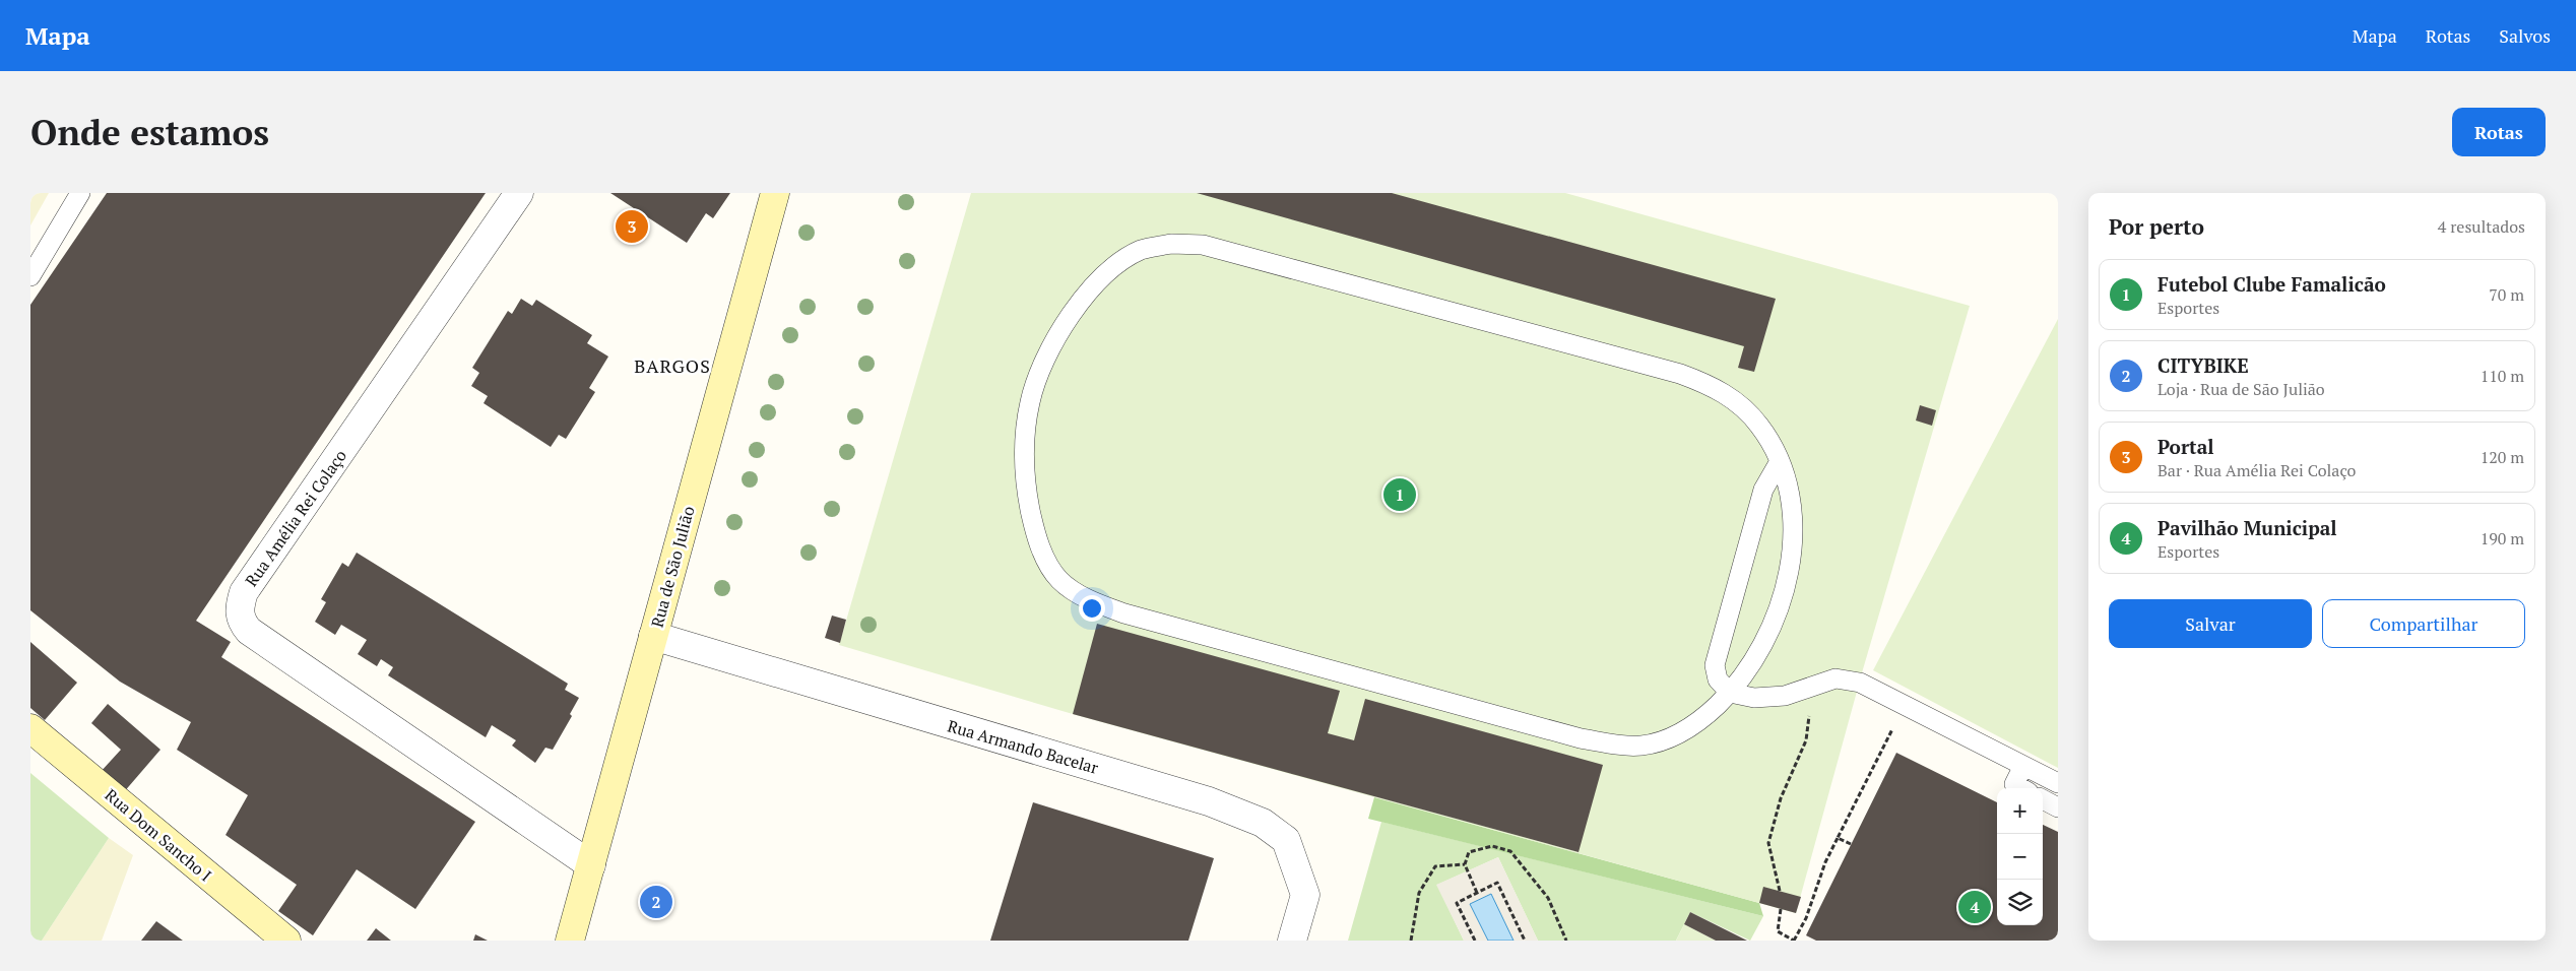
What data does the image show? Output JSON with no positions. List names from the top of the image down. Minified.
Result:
{"streets":{"street":["Rua Amélia Rei Colaço","Rua de São Julião","Rua Armando Bacelar","Rua Dom Sancho I"]},"crossings":[["Rua Amélia Rei Colaço","Rua de São Julião"],["Rua de São Julião","Rua Armando Bacelar"]],"districts":["BARGOS"],"page":{"header":"Mapa","nav":["Mapa","Rotas","Salvos"],"buttons":["Rotas",["Salvar","Compartilhar"]],"title":"Onde estamos","heading":["Por perto","4 resultados"],"pins":["3","1","2","4"],"list":[{"mark":"1","name":"Futebol Clube Famalicão","note":"Esportes","value":"70 m"},{"mark":"2","name":"CITYBIKE","note":"Loja · Rua de São Julião","value":"110 m"},{"mark":"3","name":"Portal","note":"Bar · Rua Amélia Rei Colaço","value":"120 m"},{"mark":"4","name":"Pavilhão Municipal","note":"Esportes","value":"190 m"}],"map_buttons":["+","−"]}}
